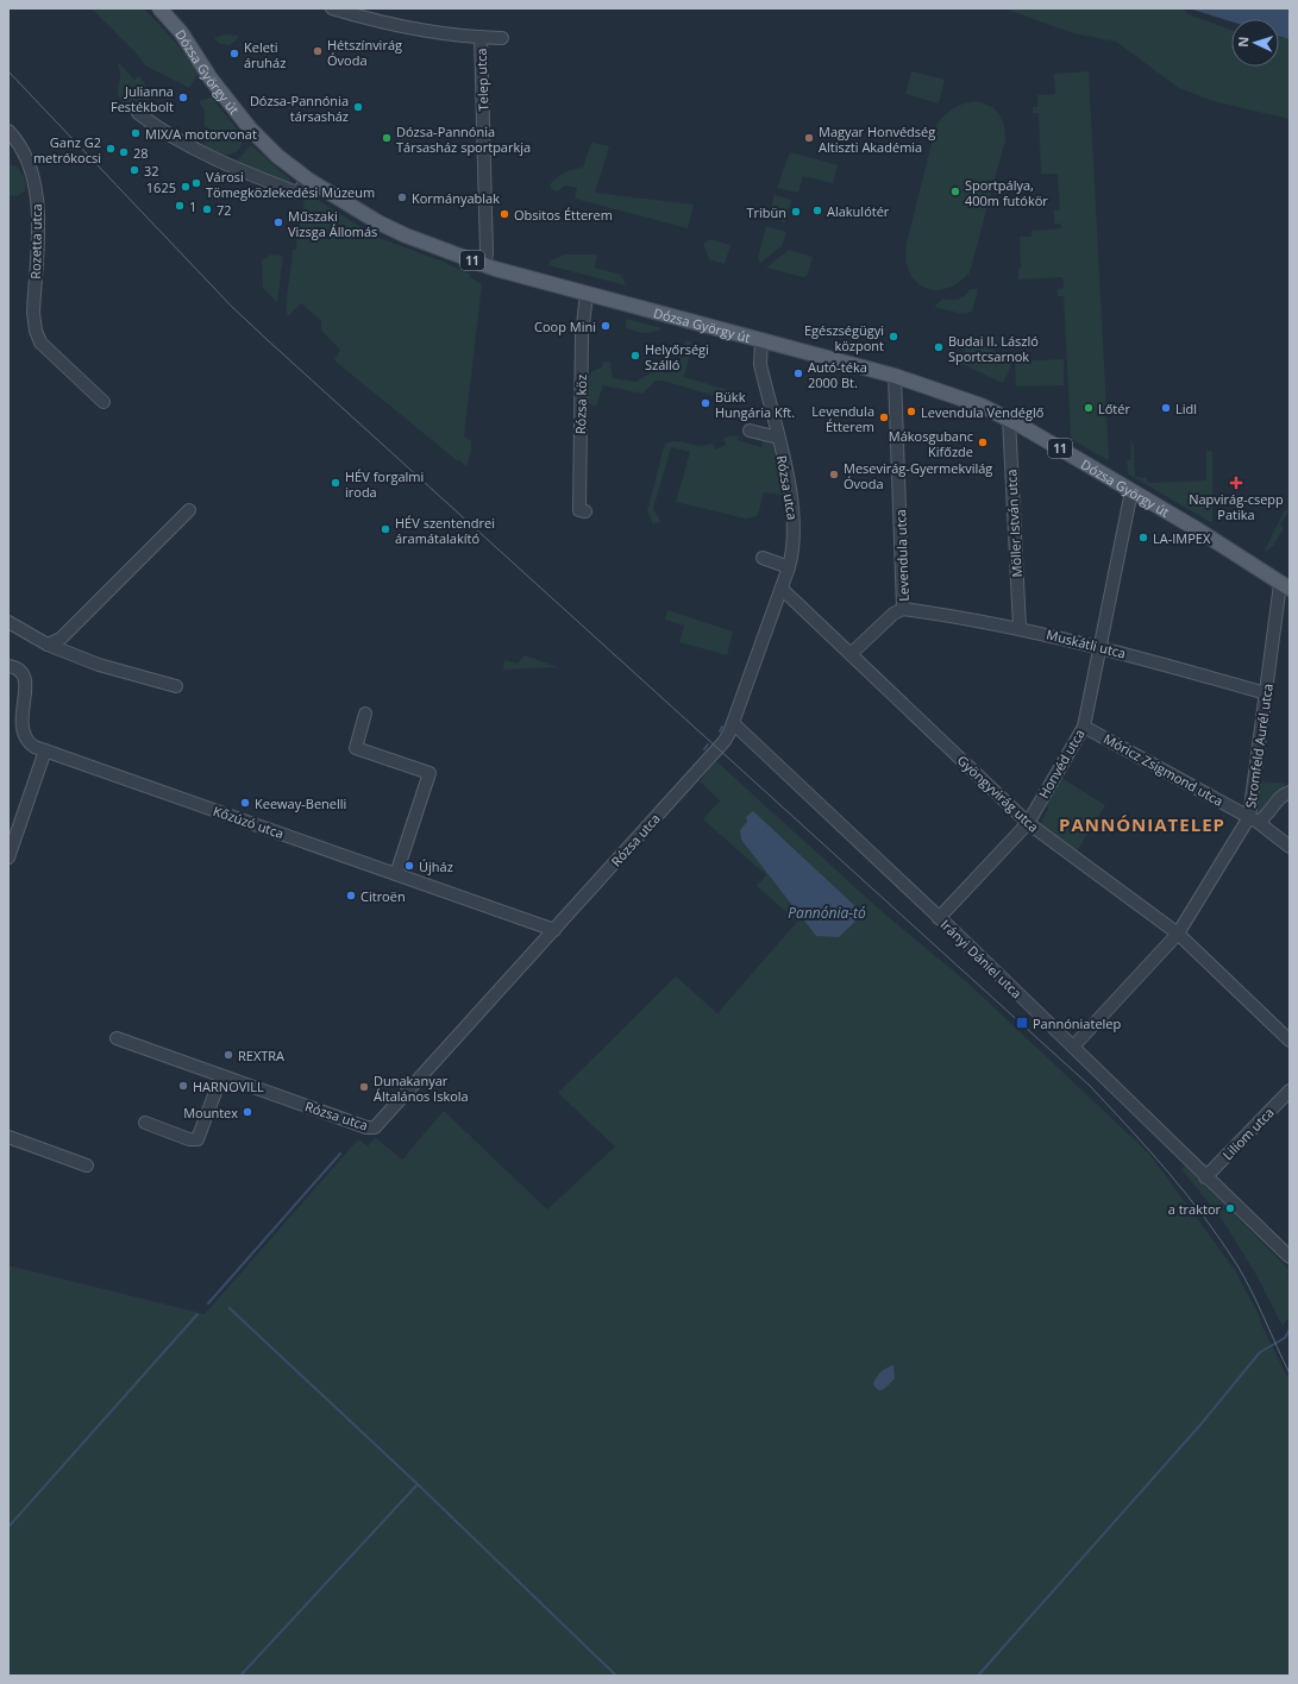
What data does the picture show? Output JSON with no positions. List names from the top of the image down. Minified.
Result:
{"streets":{"main road":["Dózsa György út","11"],"street":["Telep utca","Rozetta utca","Rózsa köz","Rózsa utca","Möller István utca","Levendula utca","Muskátli utca","Stromfeld Aurél utca","Honvéd utca","Móricz Zsigmond utca","Gyöngyvirág utca","Kőzúzó utca","Irányi Dániel utca","Liliom utca"]},"crossings":[["Dózsa György út","Telep utca"],["Dózsa György út","Rózsa köz"],["Dózsa György út","Rózsa utca"],["Dózsa György út","Möller István utca"],["Dózsa György út","Levendula utca"],["Dózsa György út","Stromfeld Aurél utca"],["Dózsa György út","Honvéd utca"],["Rózsa utca","Gyöngyvirág utca"],["Rózsa utca","Kőzúzó utca"],["Rózsa utca","Irányi Dániel utca"],["Möller István utca","Muskátli utca"],["Levendula utca","Muskátli utca"],["Levendula utca","Gyöngyvirág utca"],["Muskátli utca","Stromfeld Aurél utca"],["Muskátli utca","Honvéd utca"],["Stromfeld Aurél utca","Móricz Zsigmond utca"],["Stromfeld Aurél utca","Gyöngyvirág utca"],["Stromfeld Aurél utca","Irányi Dániel utca"],["Honvéd utca","Móricz Zsigmond utca"],["Honvéd utca","Gyöngyvirág utca"],["Honvéd utca","Irányi Dániel utca"],["Irányi Dániel utca","Liliom utca"]],"districts":["PANNÓNIATELEP"],"water":["Pannónia-tó"],"places":{"other":["Hétszínvirág Óvoda","Keleti áruház","Julianna Festékbolt","Dózsa-Pannónia társasház","MIX/A motorvonat","Dózsa-Pannónia Társasház sportparkja","Magyar Honvédség Altiszti Akadémia","Ganz G2 metrókocsi","28","32","Városi Tömegközlekedési Múzeum","1625","Sportpálya, 400m futókör","Kormányablak","1","72","Alakulótér","Tribün","Obsitos Étterem","Műszaki Vizsga Állomás","Coop Mini","Egészségügyi központ","Budai II. László Sportcsarnok","Helyőrségi Szálló","Autó-téka 2000 Bt.","Bükk Hungária Kft.","Lőtér","Lidl","Levendula Vendéglő","Levendula Étterem","Mákosgubanc Kifőzde","Mesevirág-Gyermekvilág Óvoda","HÉV forgalmi iroda","HÉV szentendrei áramátalakító","LA-IMPEX","Keeway-Benelli","Újház","Citroën","REXTRA","HARNOVILL","Dunakanyar Általános Iskola","Mountex","a traktor"],"health":["Napvirág-csepp Patika"],"transit":["Pannóniatelep"]},"north":"left"}
